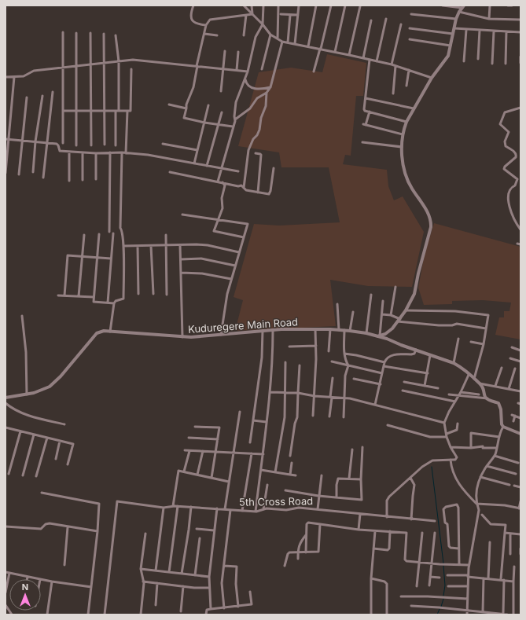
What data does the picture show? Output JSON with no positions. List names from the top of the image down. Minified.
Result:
{"streets":{"street":["Kuduregere Main Road","5th Cross Road"]},"north":"top"}
